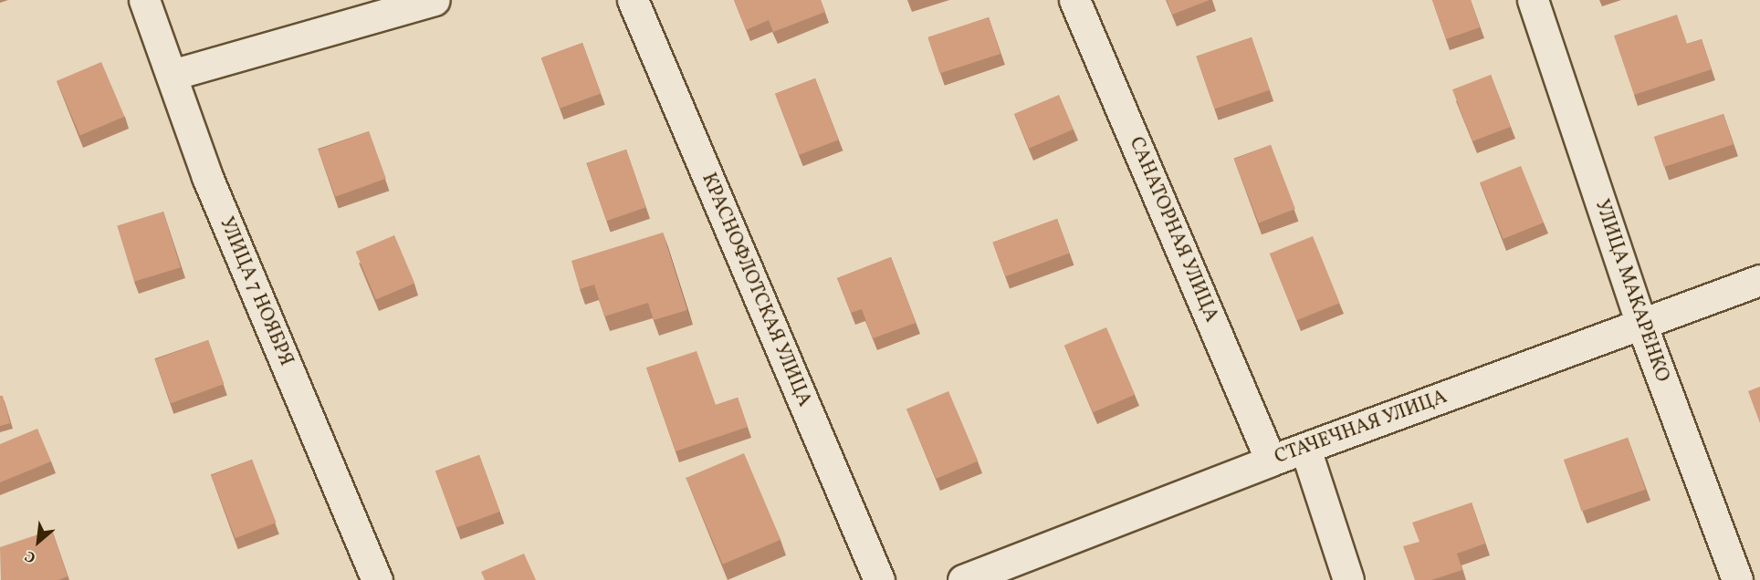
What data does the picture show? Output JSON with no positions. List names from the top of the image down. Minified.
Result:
{"streets":{"street":["САНАТОРНАЯ УЛИЦА","КРАСНОФЛОТСКАЯ УЛИЦА","УЛИЦА МАКАРЕНКО","УЛИЦА 7 НОЯБРЯ","СТАЧЕЧНАЯ УЛИЦА"]},"crossings":[["САНАТОРНАЯ УЛИЦА","СТАЧЕЧНАЯ УЛИЦА"],["УЛИЦА МАКАРЕНКО","СТАЧЕЧНАЯ УЛИЦА"]],"north":"bottom left"}
